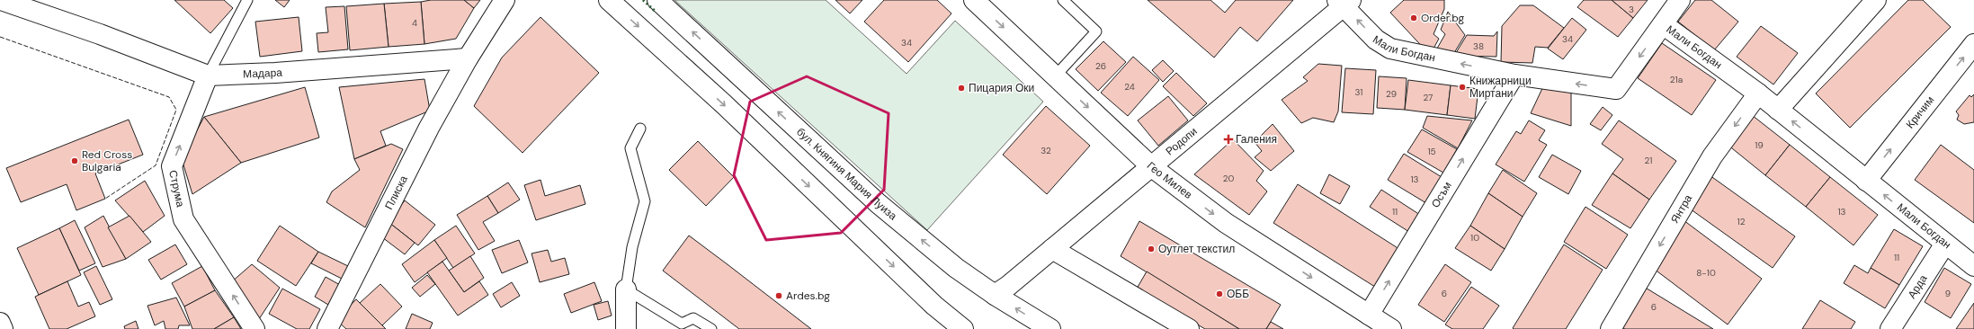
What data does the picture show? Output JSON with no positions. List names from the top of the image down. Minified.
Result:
{"streets":{"street":["Мали Богдан","Мадара","Кричим","Родопи","бул. Княгиня Мария Луиза","Гео Милев","Струма","Плиска","Осъм","Янтра","Арда"]},"crossings":[["Мали Богдан","Кричим"],["Мали Богдан","Родопи"],["Мали Богдан","Осъм"],["Мали Богдан","Янтра"],["Мали Богдан","Арда"],["Мадара","Струма"],["Мадара","Плиска"],["Родопи","бул. Княгиня Мария Луиза"],["Родопи","Гео Милев"],["Гео Милев","Осъм"]],"one_way":["Мали Богдан","Гео Милев","Струма","Осъм","Янтра"],"places":{"other":["Order.bg","Книжарници Миртани","Пицария Оки","Red Cross Bulgaria","Оутлет текстил","ОББ","Ardes.bg"],"health":["Галения"]},"house_numbers":["3","4","34","34","38","26","21a","24","31","29","27","19","32","15","21","20","13","11","13","12","10","11","8-10","6","9","6"]}
